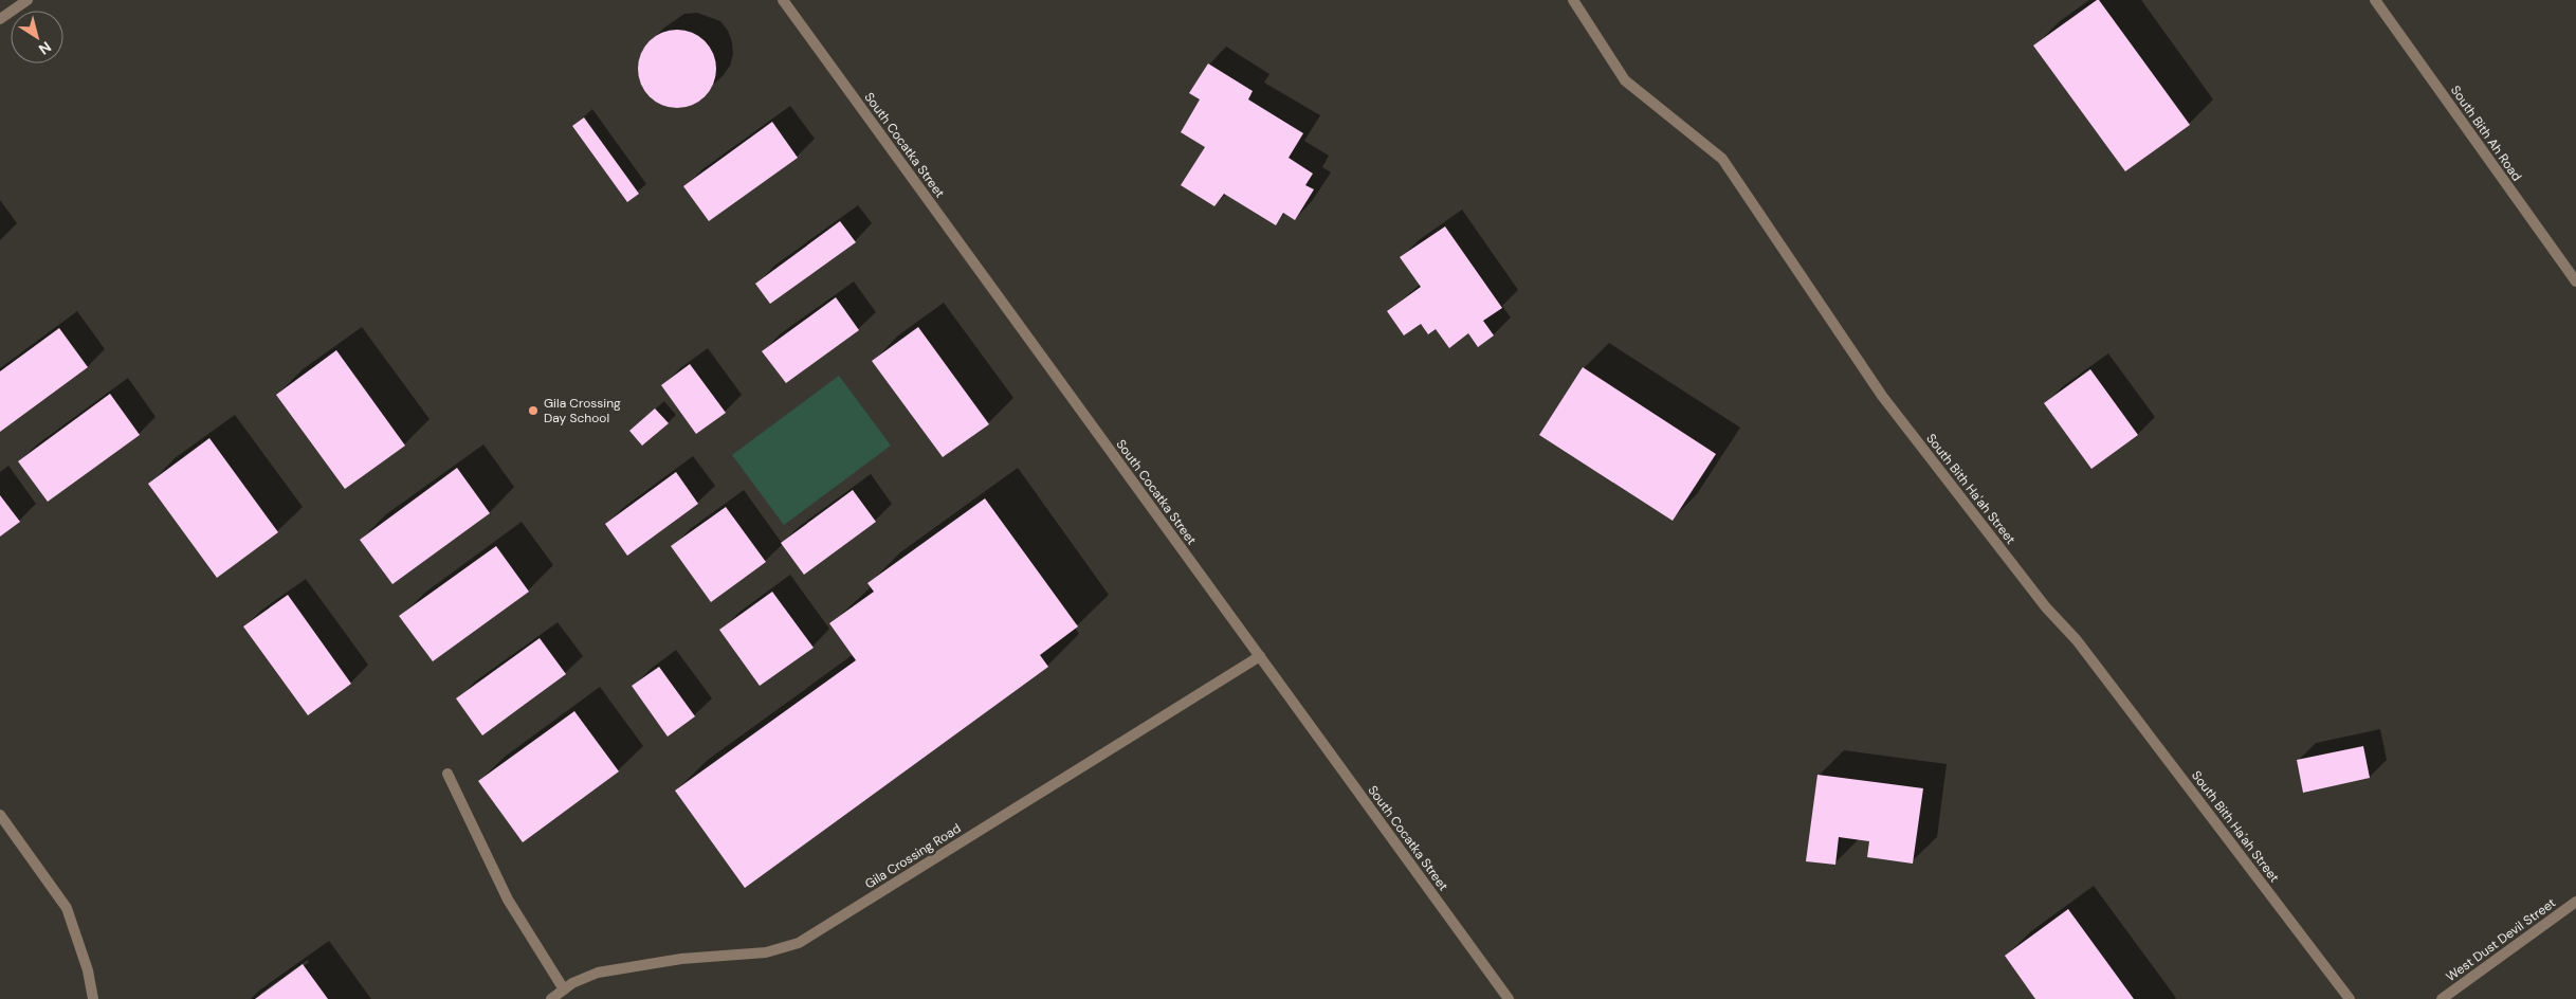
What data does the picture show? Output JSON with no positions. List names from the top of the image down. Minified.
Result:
{"streets":{"street":["South Bith Ah Road","South Cocatka Street","South Bith Ha'ah Street","Gila Crossing Road","West Dust Devil Street"]},"crossings":[["South Cocatka Street","Gila Crossing Road"]],"places":["Gila Crossing Day School"],"north":"bottom right"}
